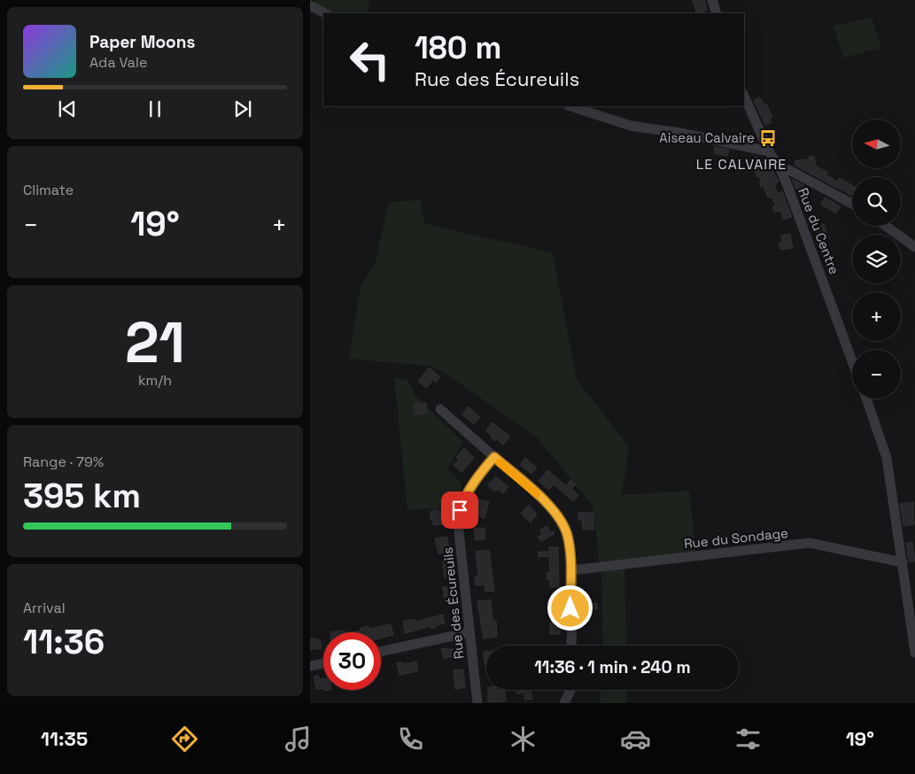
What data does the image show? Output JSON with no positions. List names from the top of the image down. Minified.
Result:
{"streets":{"street":["Rue du Centre","Rue du Sondage","Rue des Écureuils"]},"districts":["LE CALVAIRE"],"places":{"bus stop":["Aiseau Calvaire"]},"north":"left","page":{"turn":["180 m","Rue des Écureuils"],"song":["Paper Moons","Ada Vale"],"map_buttons":["+","−"],"tile":["Climate",["21","km/h"],["Range · 79%","395 km"],["Arrival","11:36"]],"heat":["−","19°","+"],"limit":"30","trip":"11:36 · 1 min · 240 m","tabs":["11:35","19°"]}}
